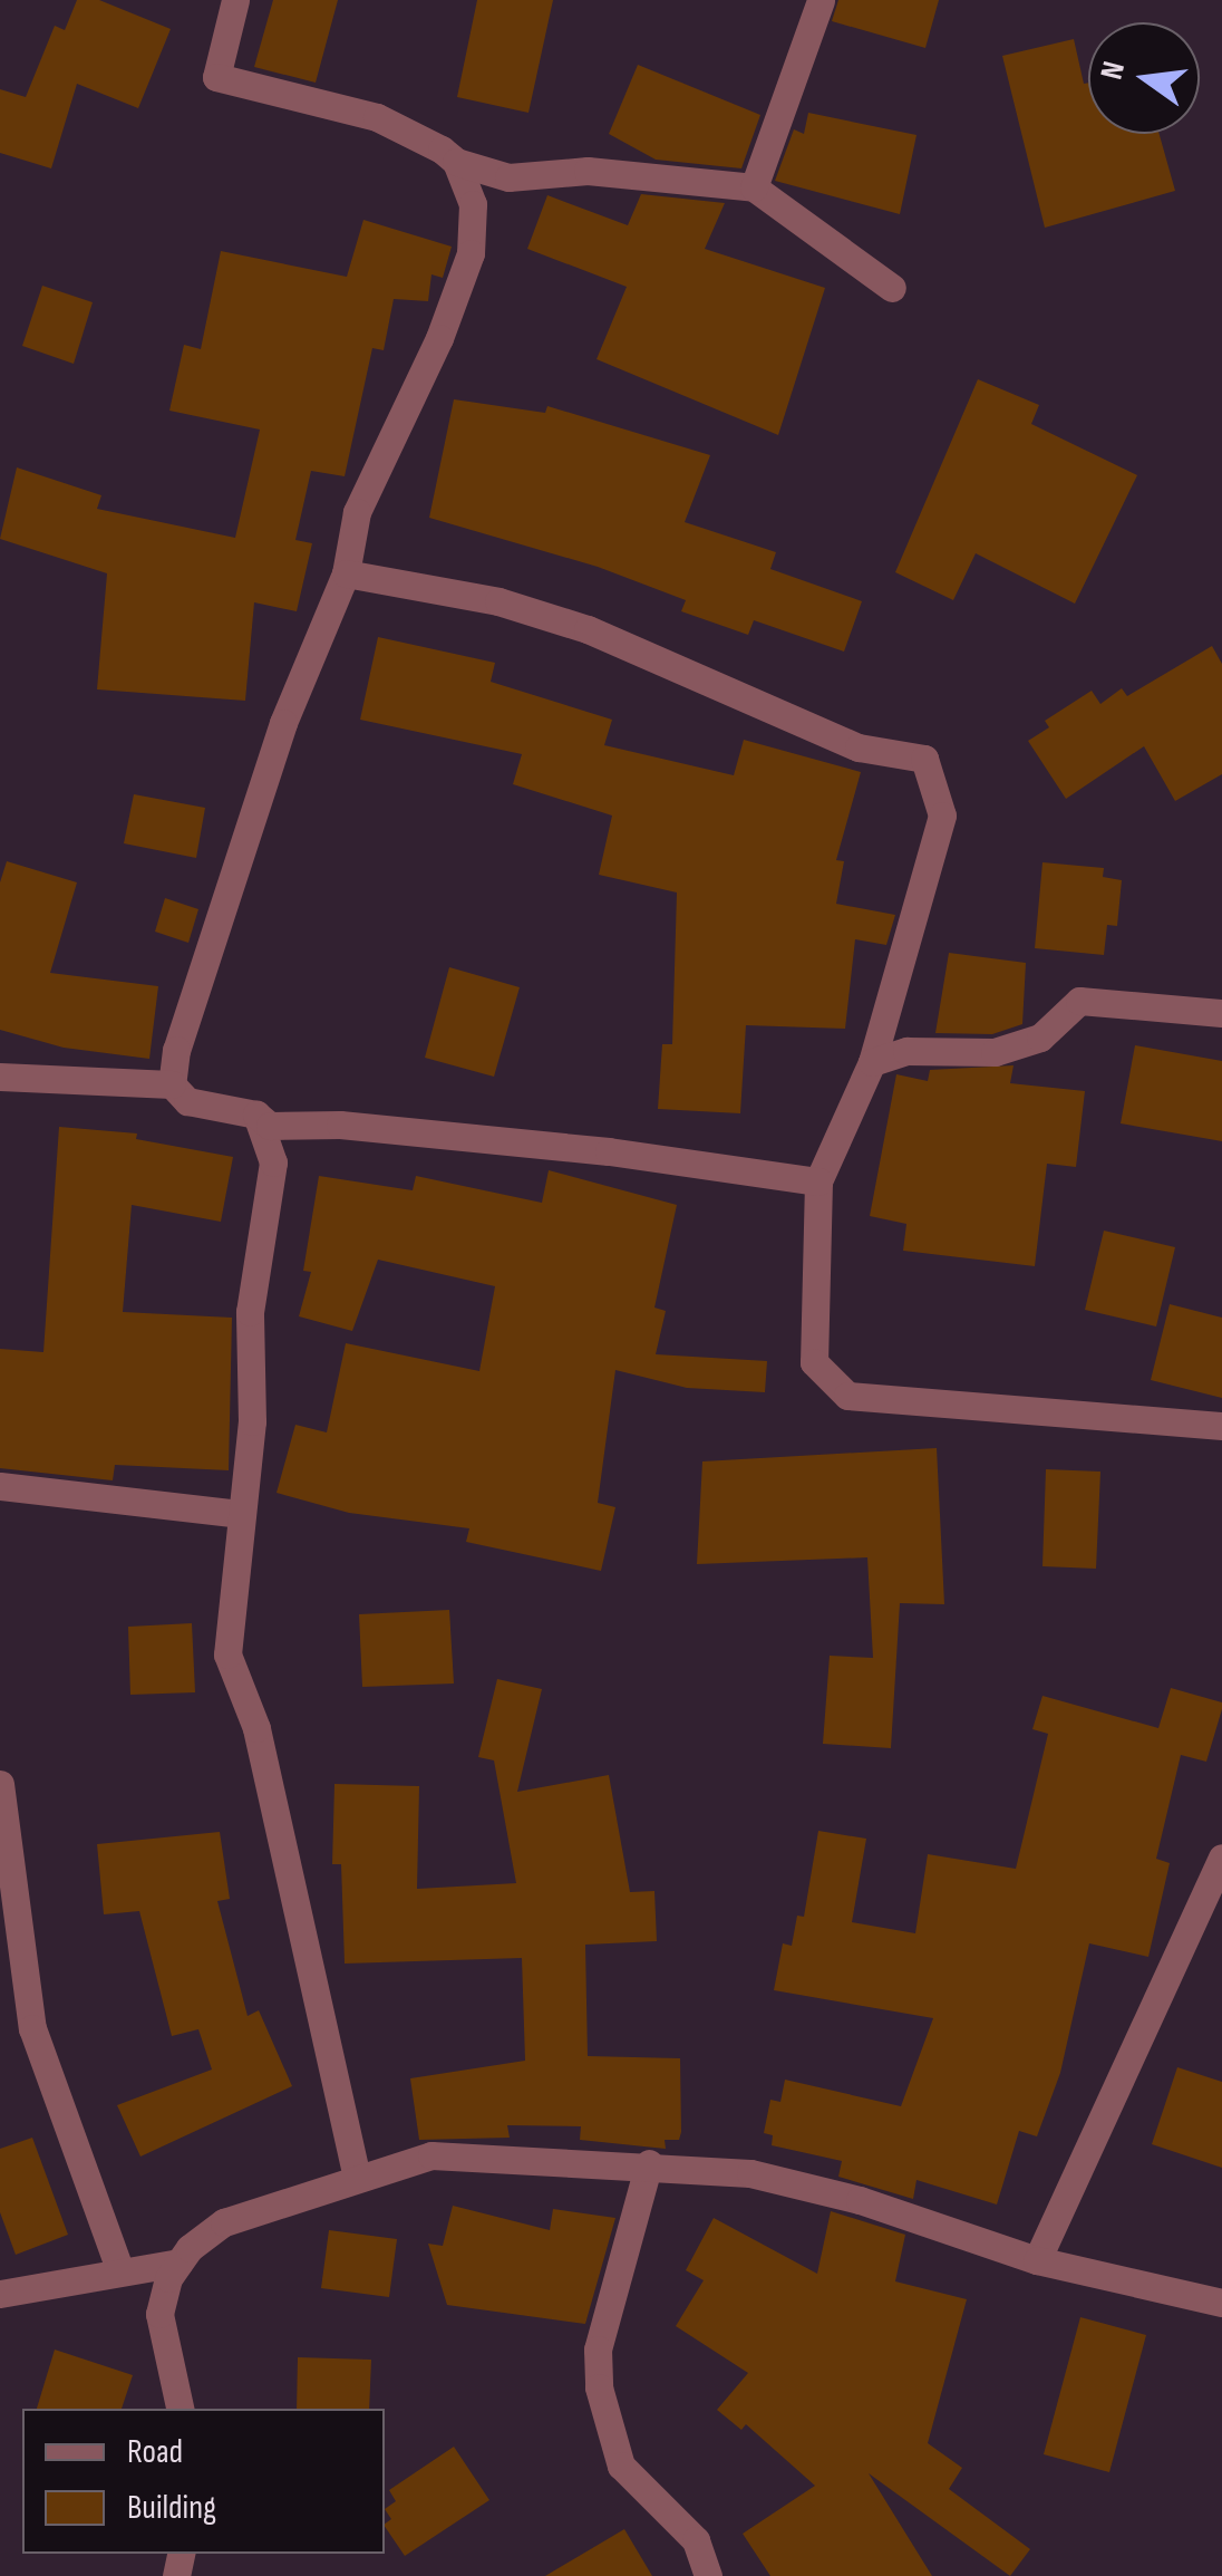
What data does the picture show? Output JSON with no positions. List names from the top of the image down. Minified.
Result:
{"legend":["Road","Building"],"north":"left"}
